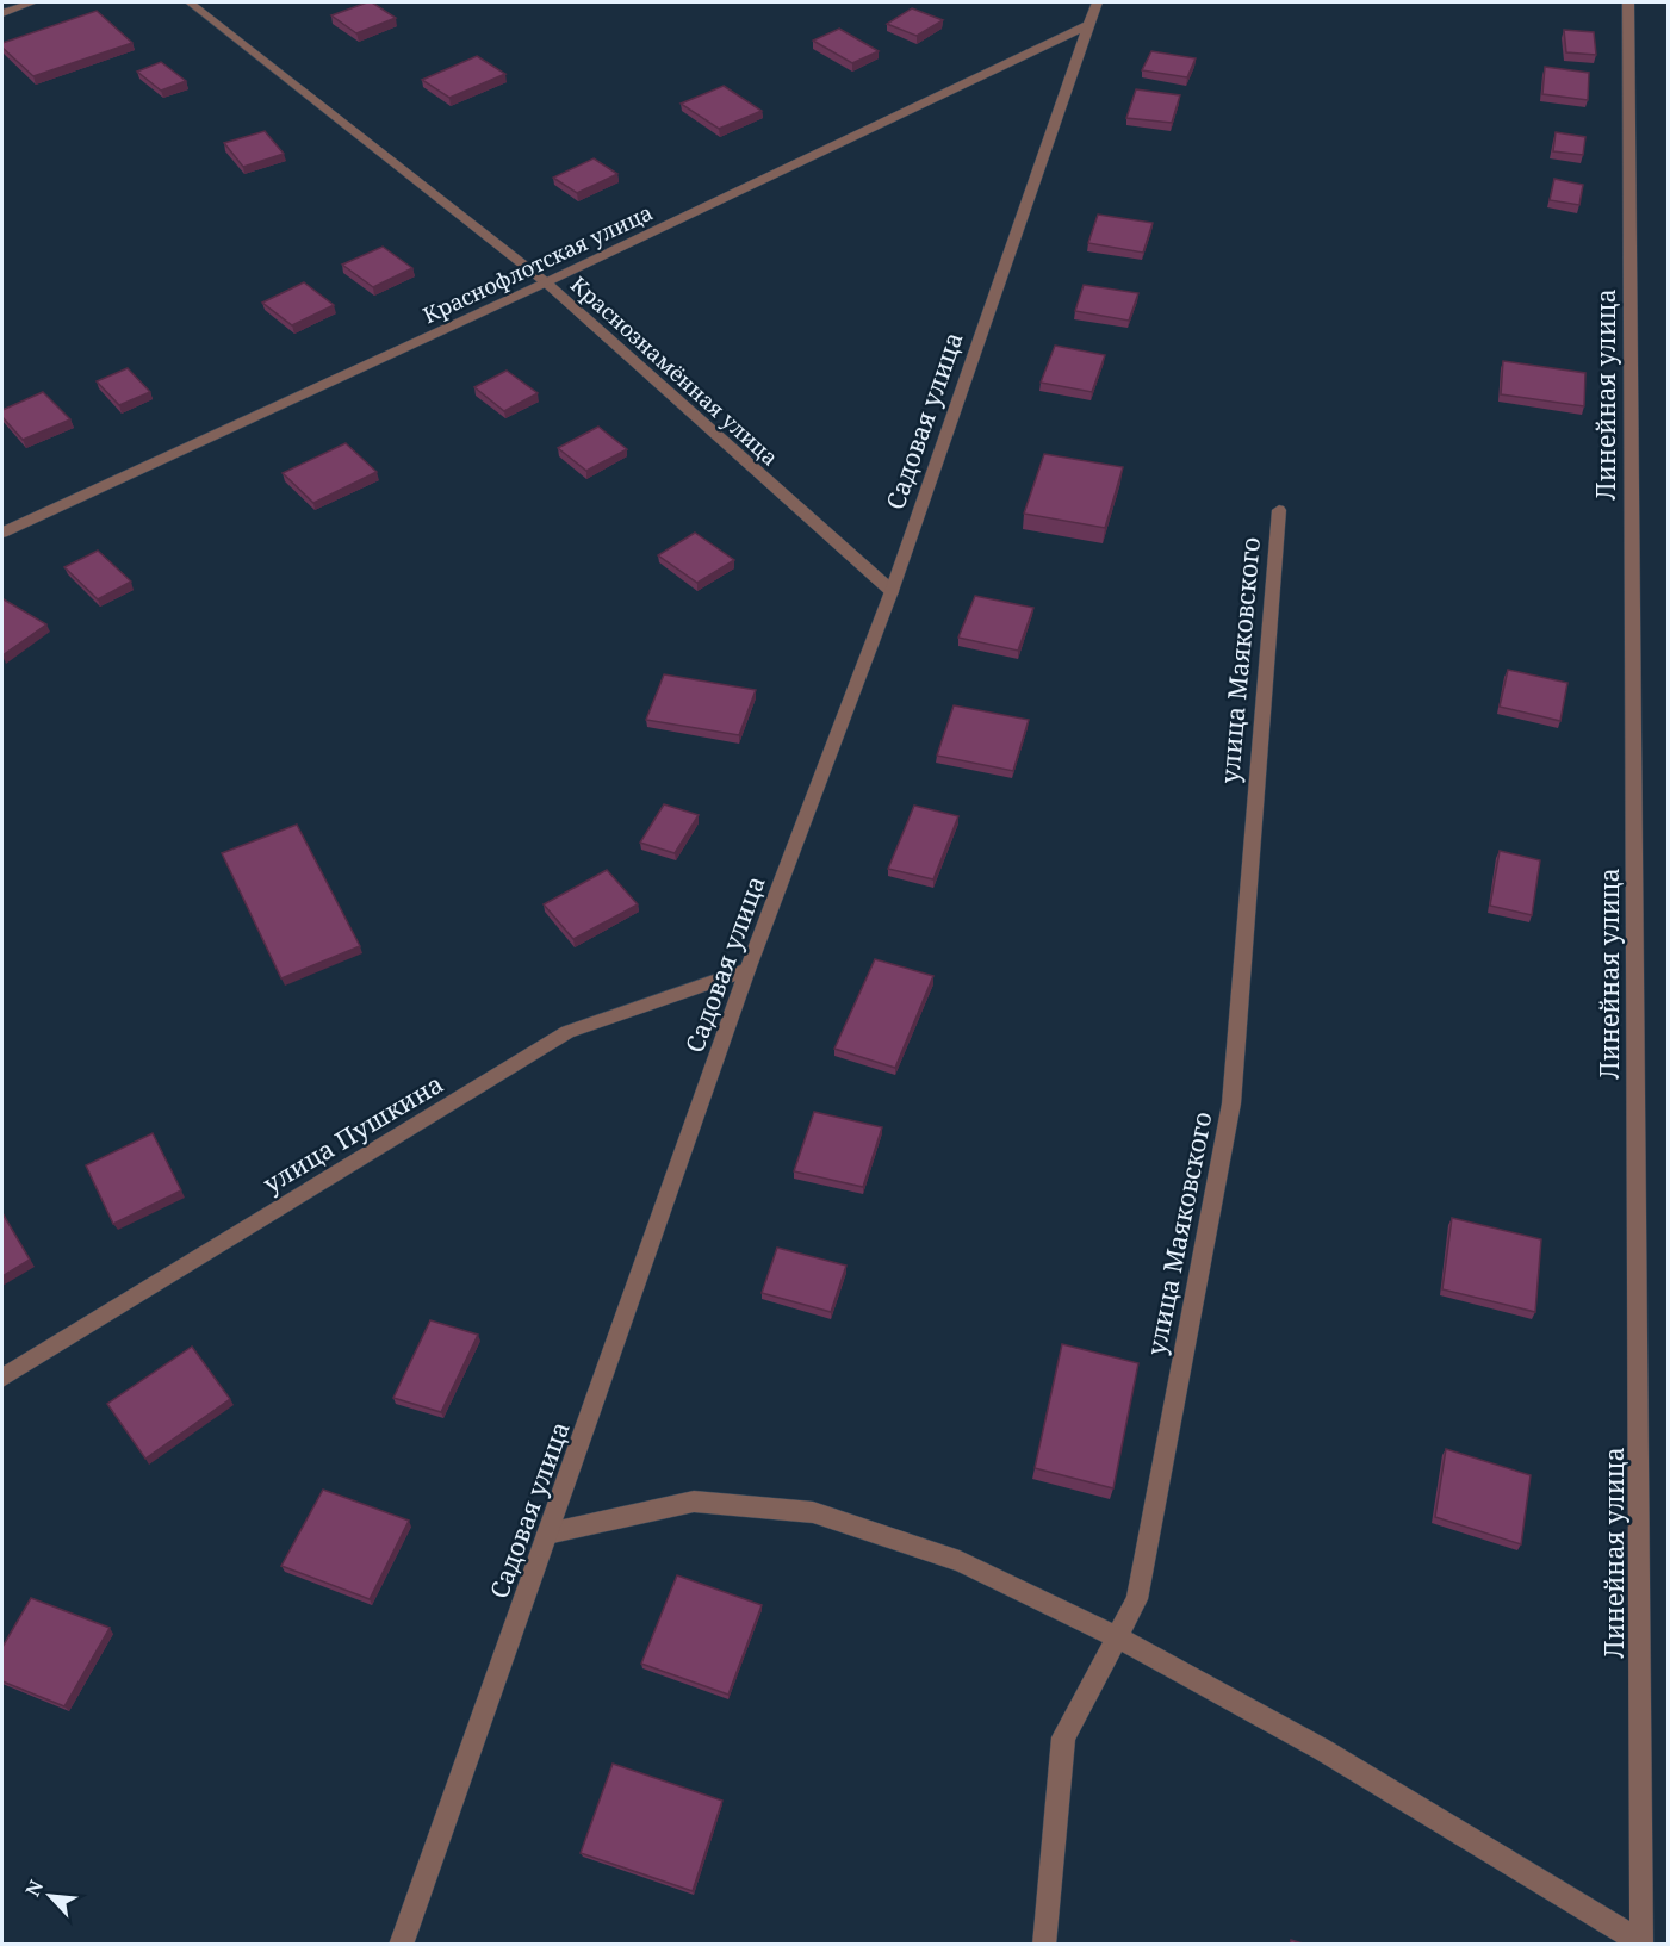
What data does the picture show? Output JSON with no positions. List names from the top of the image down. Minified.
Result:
{"streets":{"street":["Краснофлотская улица","Краснознамённая улица","Линейная улица","Садовая улица","улица Маяковского","улица Пушкина"]},"crossings":[["Краснофлотская улица","Краснознамённая улица"],["Краснофлотская улица","Садовая улица"],["Краснознамённая улица","Садовая улица"],["Садовая улица","улица Пушкина"]],"north":"top left"}
